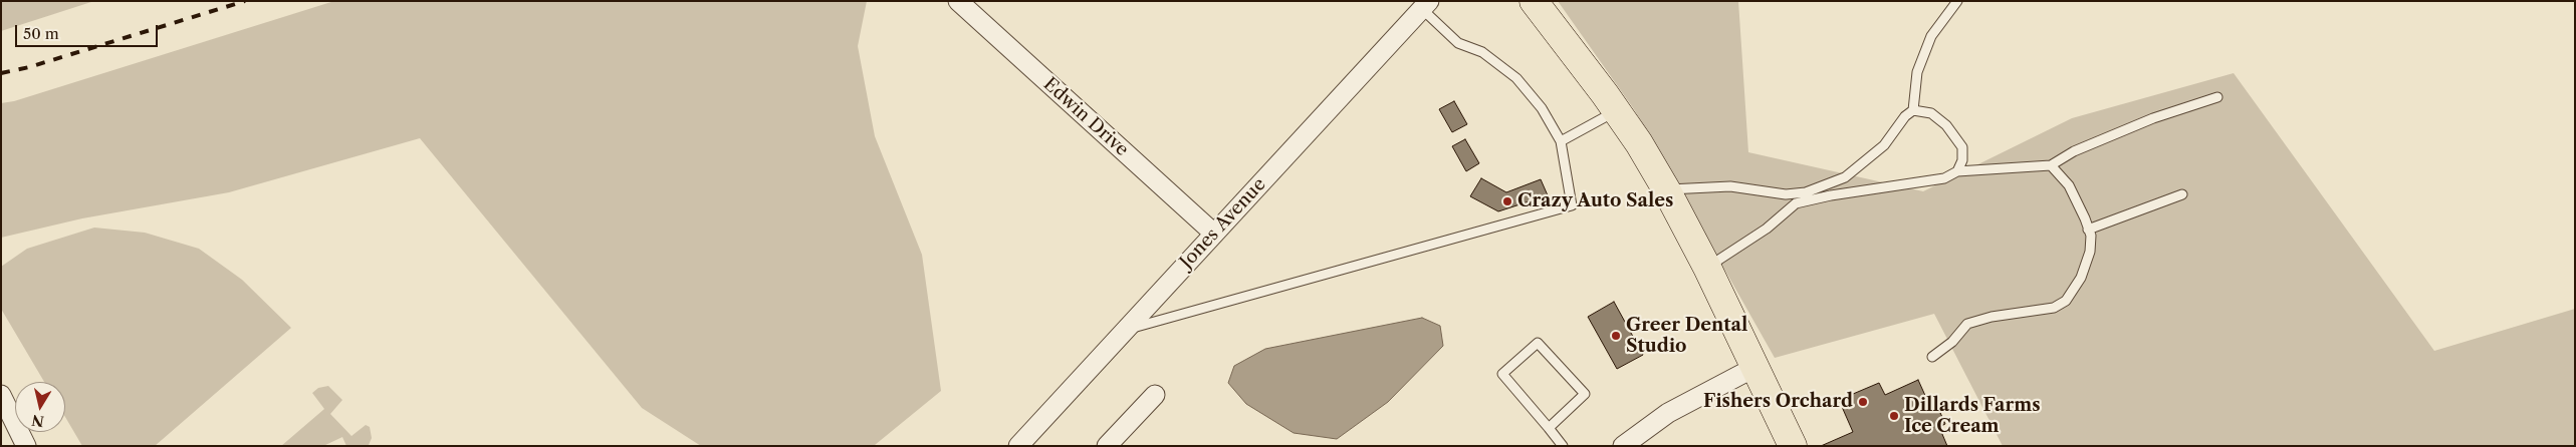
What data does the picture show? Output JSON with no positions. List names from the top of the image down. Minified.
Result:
{"streets":{"street":["Edwin Drive","Jones Avenue"]},"crossings":[["Edwin Drive","Jones Avenue"]],"places":["Crazy Auto Sales","Greer Dental Studio","Fishers Orchard","Dillards Farms Ice Cream"],"scale_bar":"50 m","north":"bottom"}
